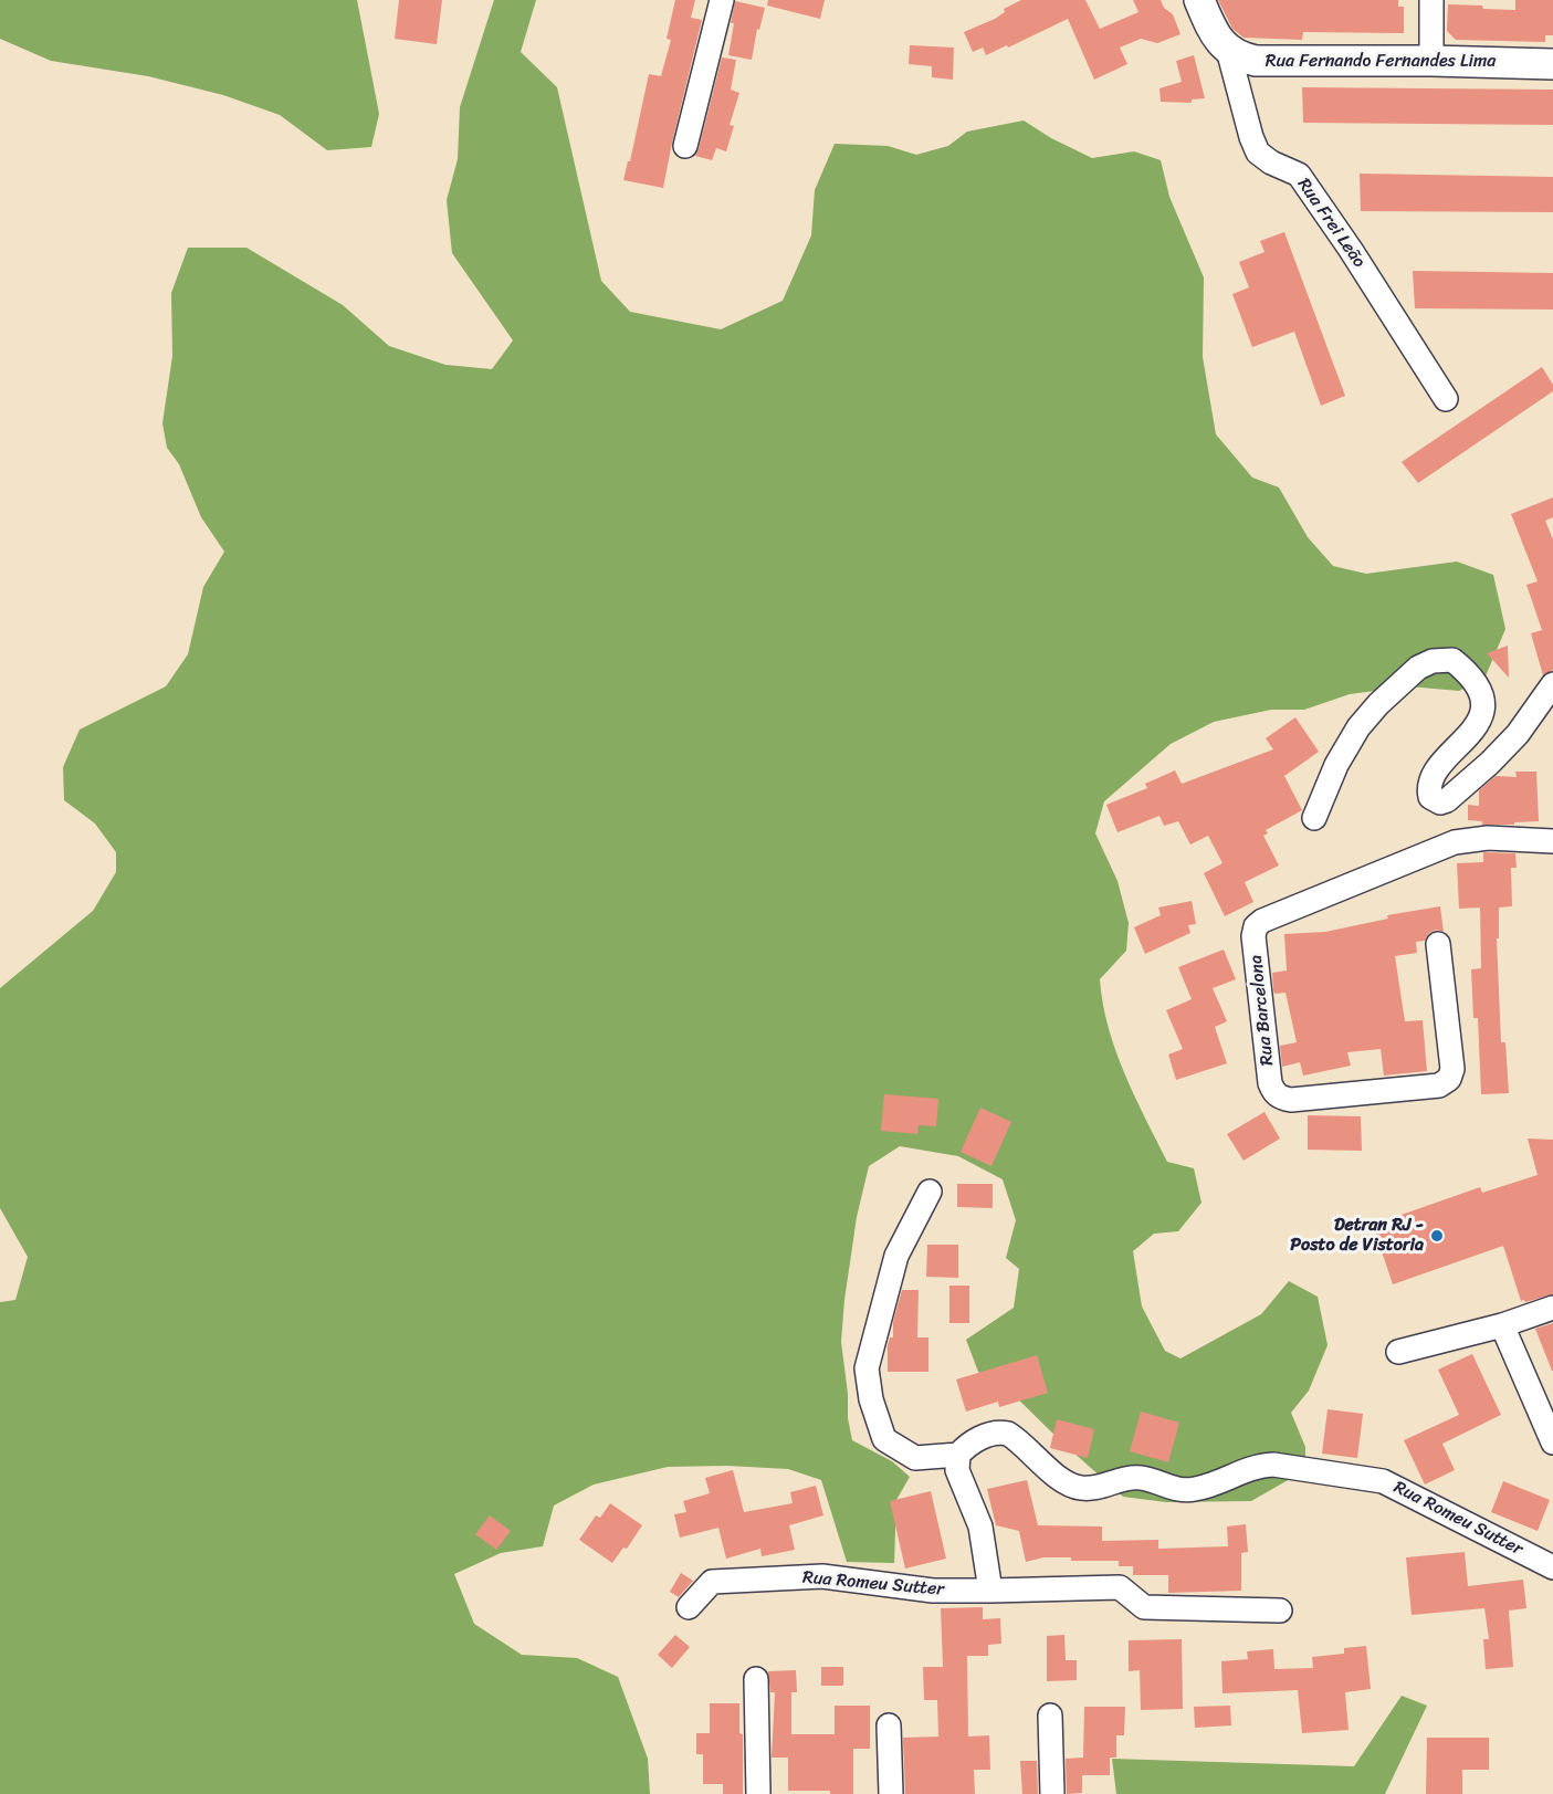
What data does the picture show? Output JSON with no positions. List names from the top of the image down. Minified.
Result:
{"streets":{"main road":["Rua Fernando Fernandes Lima"],"street":["Rua Frei Leão","Rua Barcelona","Rua Romeu Sutter"]},"crossings":[["Rua Fernando Fernandes Lima","Rua Frei Leão"]],"places":["Detran RJ - Posto de Vistoria"]}
